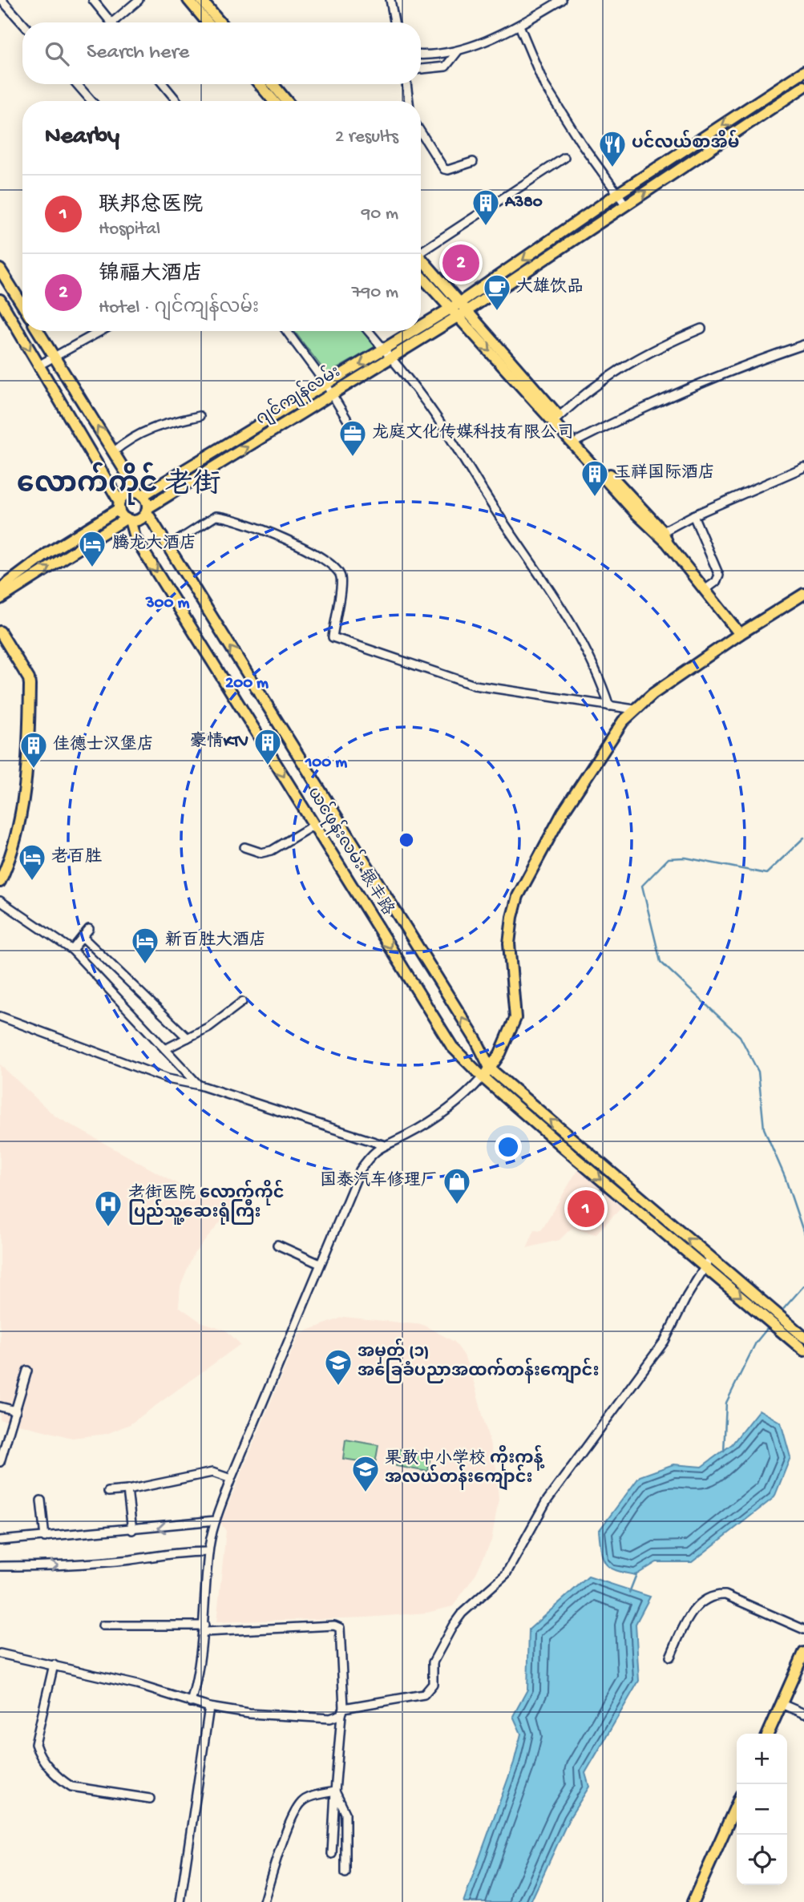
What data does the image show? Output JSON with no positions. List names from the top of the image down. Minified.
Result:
{"streets":{"main road":["ဂျင်ကျန်လမ်း","ယင်ဖုန်းလမ်း 银丰路"]},"crossings":[["ဂျင်ကျန်လမ်း","ယင်ဖုန်းလမ်း 银丰路"]],"districts":["လောက်ကိုင် 老街"],"places":{"restaurant":["ပင်လယ်စာအိမ်"],"building":["A380","玉祥国际酒店","豪情KTV","佳德士汉堡店"],"cafe":["大雄饮品"],"office":["龙庭文化传媒科技有限公司"],"hotel":["腾龙大酒店","老百胜","新百胜大酒店"],"shop":["国泰汽车修理厂"],"hospital":["老街医院 လောက်ကိုင် ပြည်သူ့ဆေးရုံကြီး"],"school or university":["အမှတ် (၁) အခြေခံပညာအထက်တန်းကျောင်း","果敢中小学校 ကိုးကန့် အလယ်တန်းကျောင်း"]},"page":{"search":"Search here","heading":["Nearby","2 results"],"list":[{"mark":"1","name":"联邦总医院","note":"Hospital","value":"90 m"},{"mark":"2","name":"锦福大酒店","note":"Hotel · ဂျင်ကျန်လမ်း","value":"790 m"}],"pins":["2","1"],"map_buttons":["+","−"]},"rings":["300 m","200 m","100 m"]}
